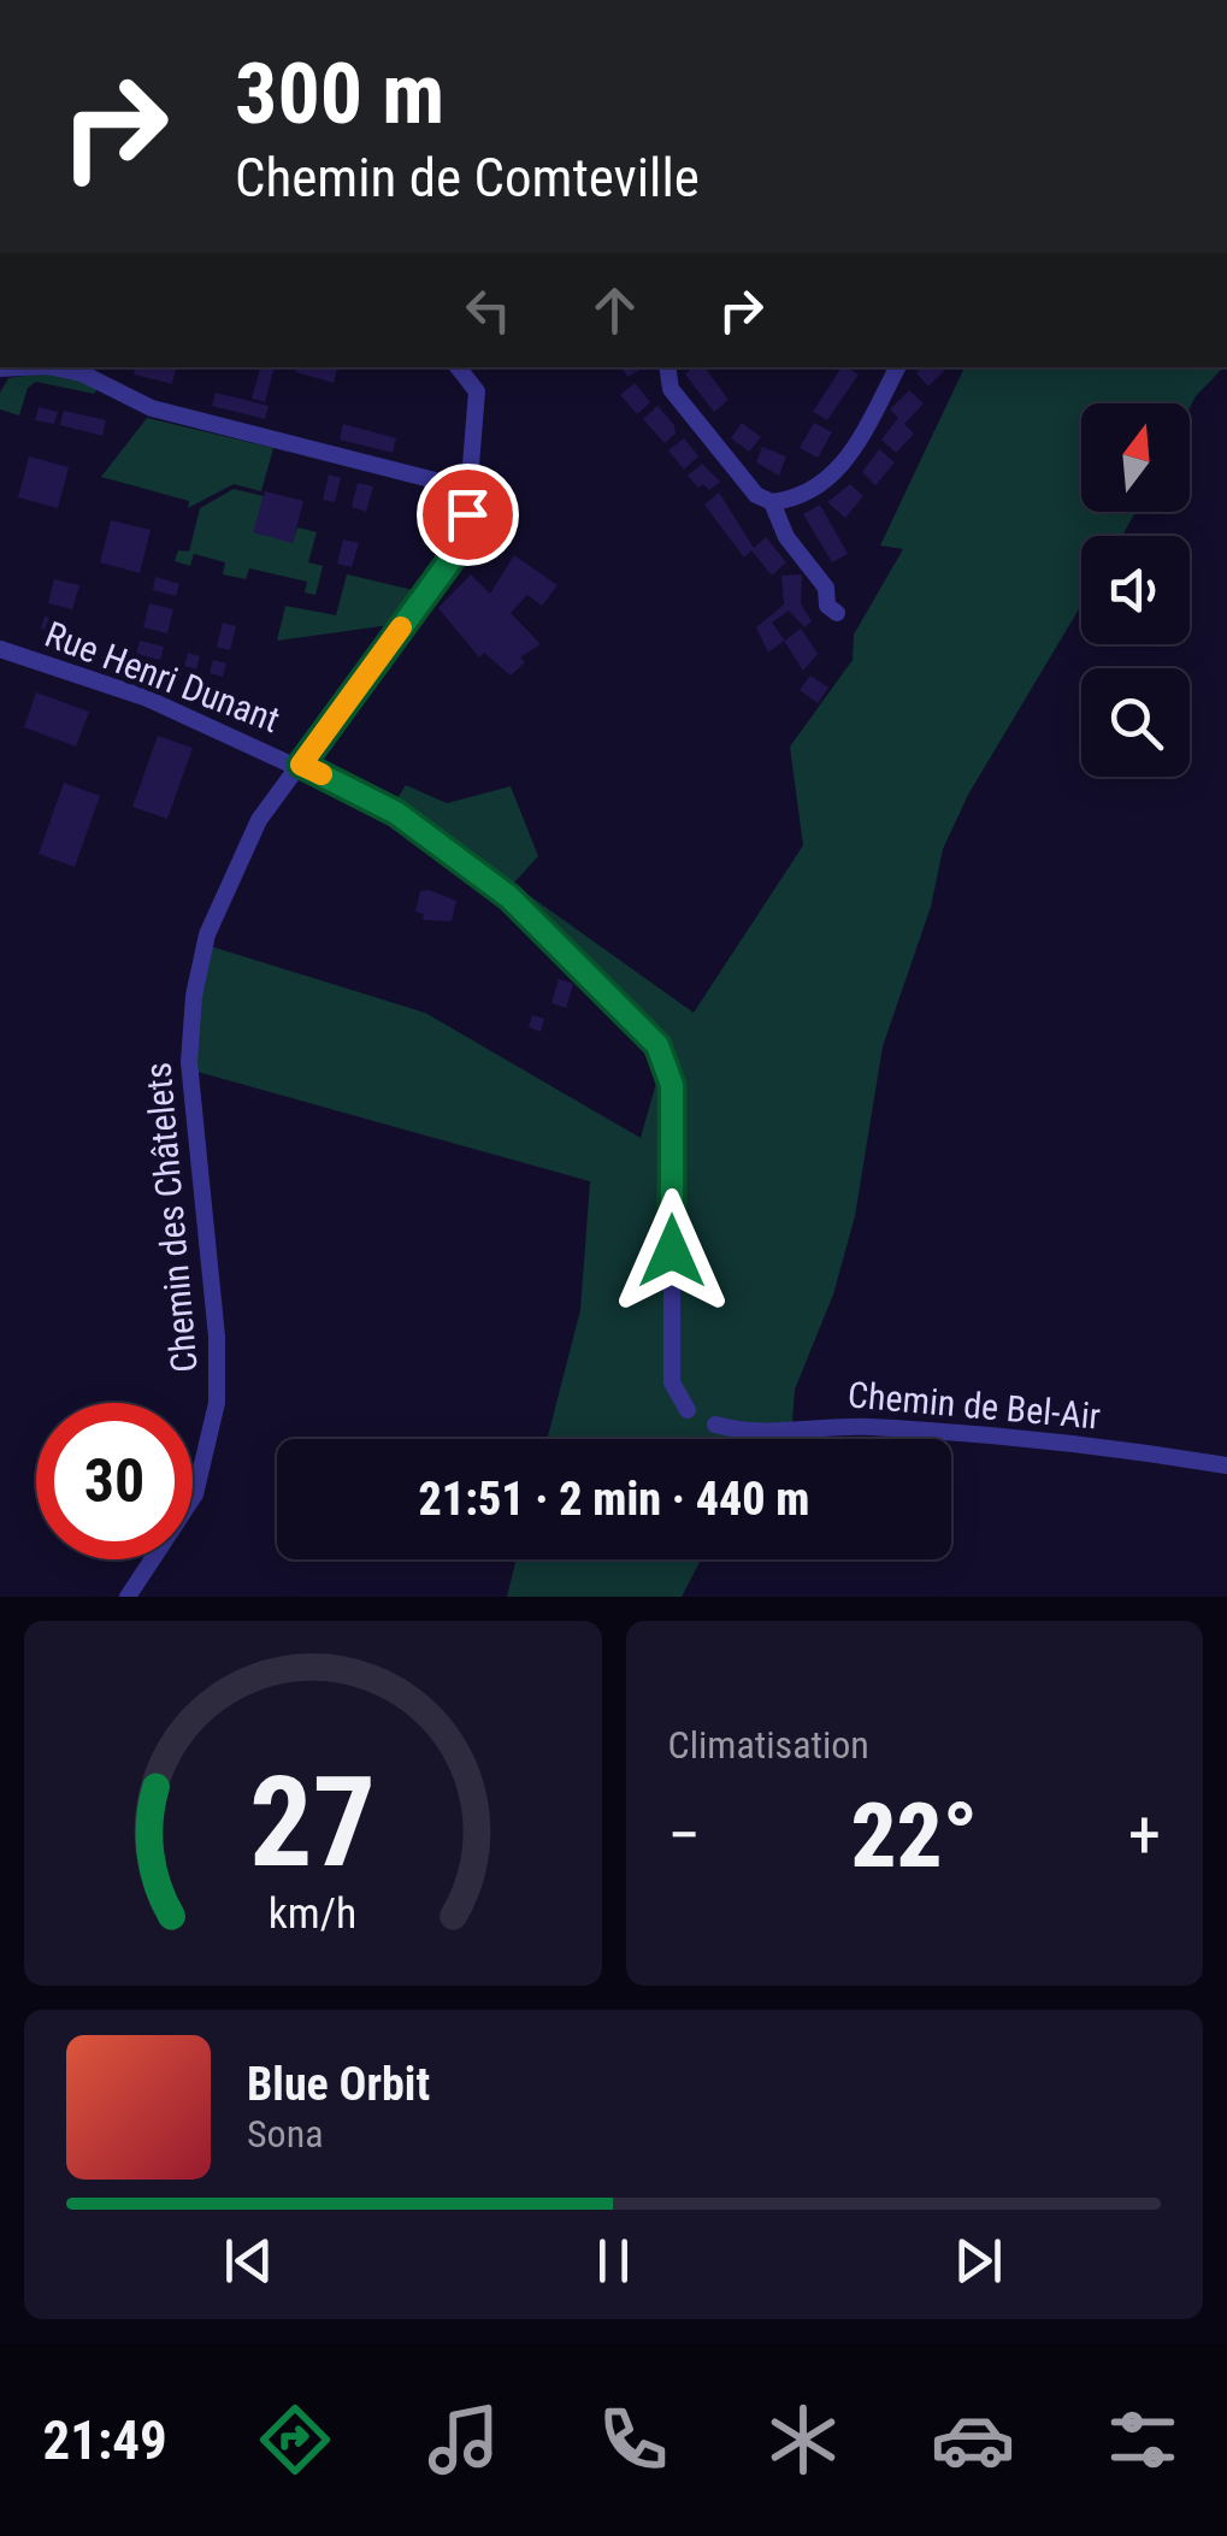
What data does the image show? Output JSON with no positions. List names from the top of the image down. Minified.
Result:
{"streets":{"street":["Rue Henri Dunant","Chemin des Châtelets","Chemin de Bel-Air"]},"crossings":[["Rue Henri Dunant","Chemin des Châtelets"]],"north":"top","page":{"turn":["300 m","Chemin de Comteville"],"limit":"30","trip":"21:51 · 2 min · 440 m","tile":"Climatisation","heat":["−","22°","+"],"song":["Blue Orbit","Sona"],"tabs":"21:49","gauge":["27","km/h"]}}
